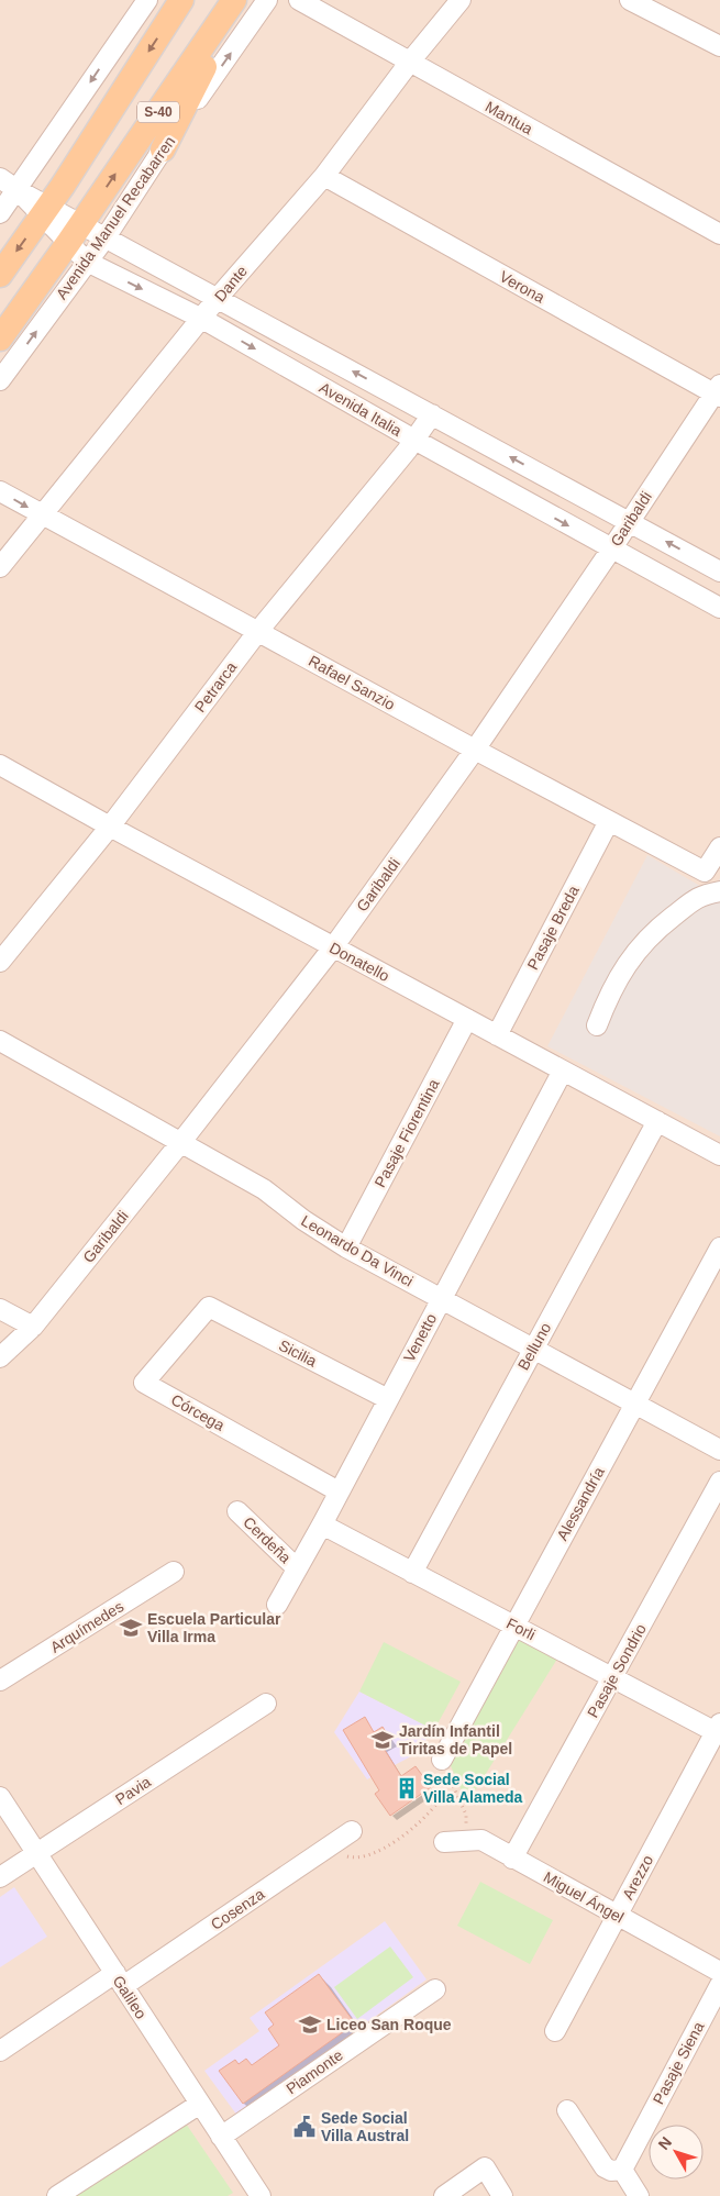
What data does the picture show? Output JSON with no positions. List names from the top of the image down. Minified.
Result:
{"streets":{"main road":["S-40","Avenida Manuel Recabarren"],"street":["Mantua","Dante","Verona","Avenida Italia","Garibaldi","Rafael Sanzio","Petrarca","Pasaje Breda","Donatello","Pasaje Fiorentina","Leonardo Da Vinci","Venetto","Belluno","Sicilia","Córcega","Alessandría","Cerdeña","Arquímedes","Forli","Pasaje Sondrio","Pavia","Arezzo","Miguel Ángel","Cosenza","Galileo","Pasaje Siena","Piamonte"]},"crossings":[["S-40","Avenida Italia"],["Mantua","Dante"],["Avenida Manuel Recabarren","Avenida Italia"],["Dante","Verona"],["Dante","Avenida Italia"],["Dante","Rafael Sanzio"],["Verona","Garibaldi"],["Avenida Italia","Garibaldi"],["Avenida Italia","Petrarca"],["Garibaldi","Rafael Sanzio"],["Garibaldi","Donatello"],["Garibaldi","Leonardo Da Vinci"],["Rafael Sanzio","Petrarca"],["Rafael Sanzio","Pasaje Breda"],["Petrarca","Donatello"],["Pasaje Breda","Donatello"],["Donatello","Pasaje Fiorentina"],["Donatello","Venetto"],["Donatello","Belluno"],["Pasaje Fiorentina","Leonardo Da Vinci"],["Leonardo Da Vinci","Venetto"],["Leonardo Da Vinci","Belluno"],["Leonardo Da Vinci","Alessandría"],["Venetto","Sicilia"],["Venetto","Córcega"],["Venetto","Cerdeña"],["Venetto","Forli"],["Belluno","Forli"],["Sicilia","Córcega"],["Alessandría","Forli"],["Forli","Pasaje Sondrio"],["Forli","Arezzo"],["Pasaje Sondrio","Miguel Ángel"],["Pavia","Galileo"],["Arezzo","Miguel Ángel"],["Cosenza","Galileo"],["Galileo","Piamonte"]],"places":{"school or university":["Escuela Particular Villa Irma","Jardín Infantil Tiritas de Papel","Liceo San Roque"],"building":["Sede Social Villa Alameda"],"public building":["Sede Social Villa Austral"]},"north":"top left"}
